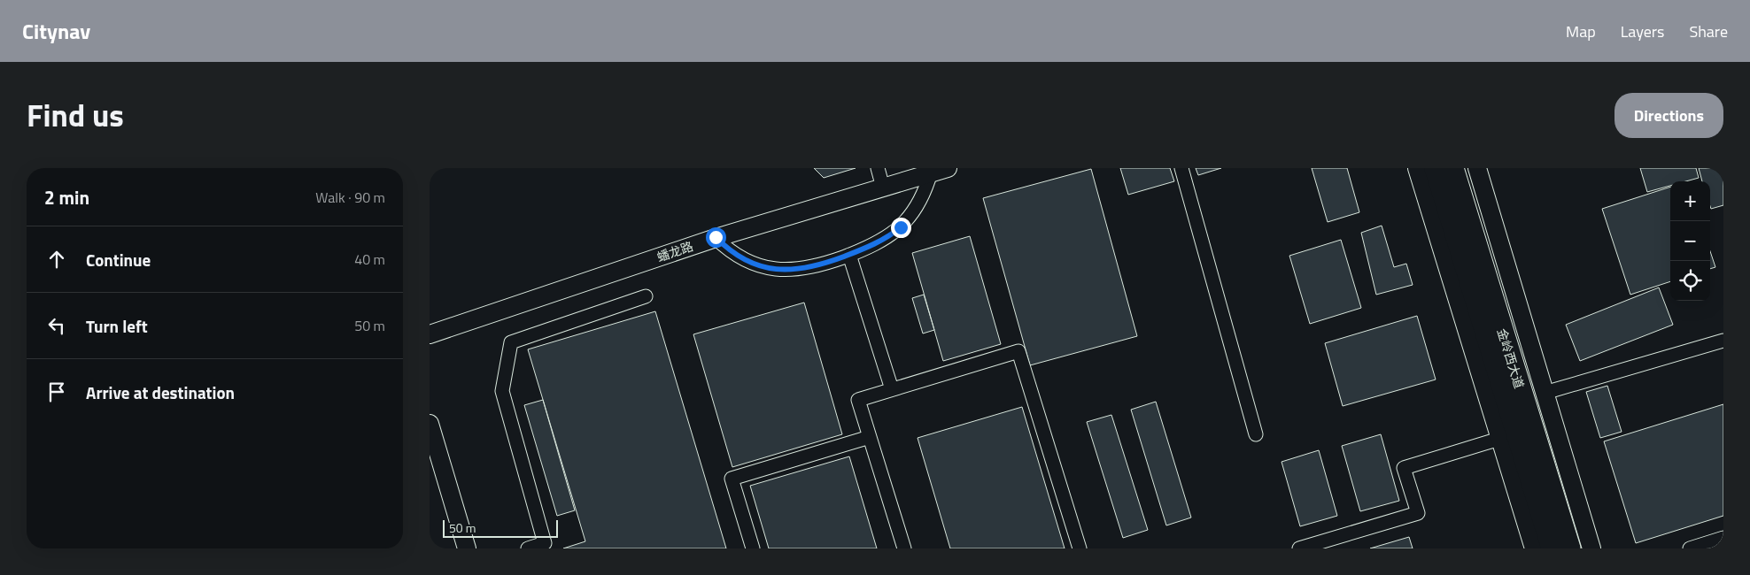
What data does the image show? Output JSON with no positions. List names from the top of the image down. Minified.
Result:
{"streets":{"main road":["金岭西大道"],"street":["蟠龙路"]},"scale_bar":"50 m","page":{"header":"Citynav","nav":["Map","Layers","Share"],"title":"Find us","buttons":"Directions","heading":["2 min","Walk · 90 m"],"map_buttons":["+","−"],"list":[["Continue","40 m"],["Turn left","50 m"],"Arrive at destination"],"scale":"50 m"}}
